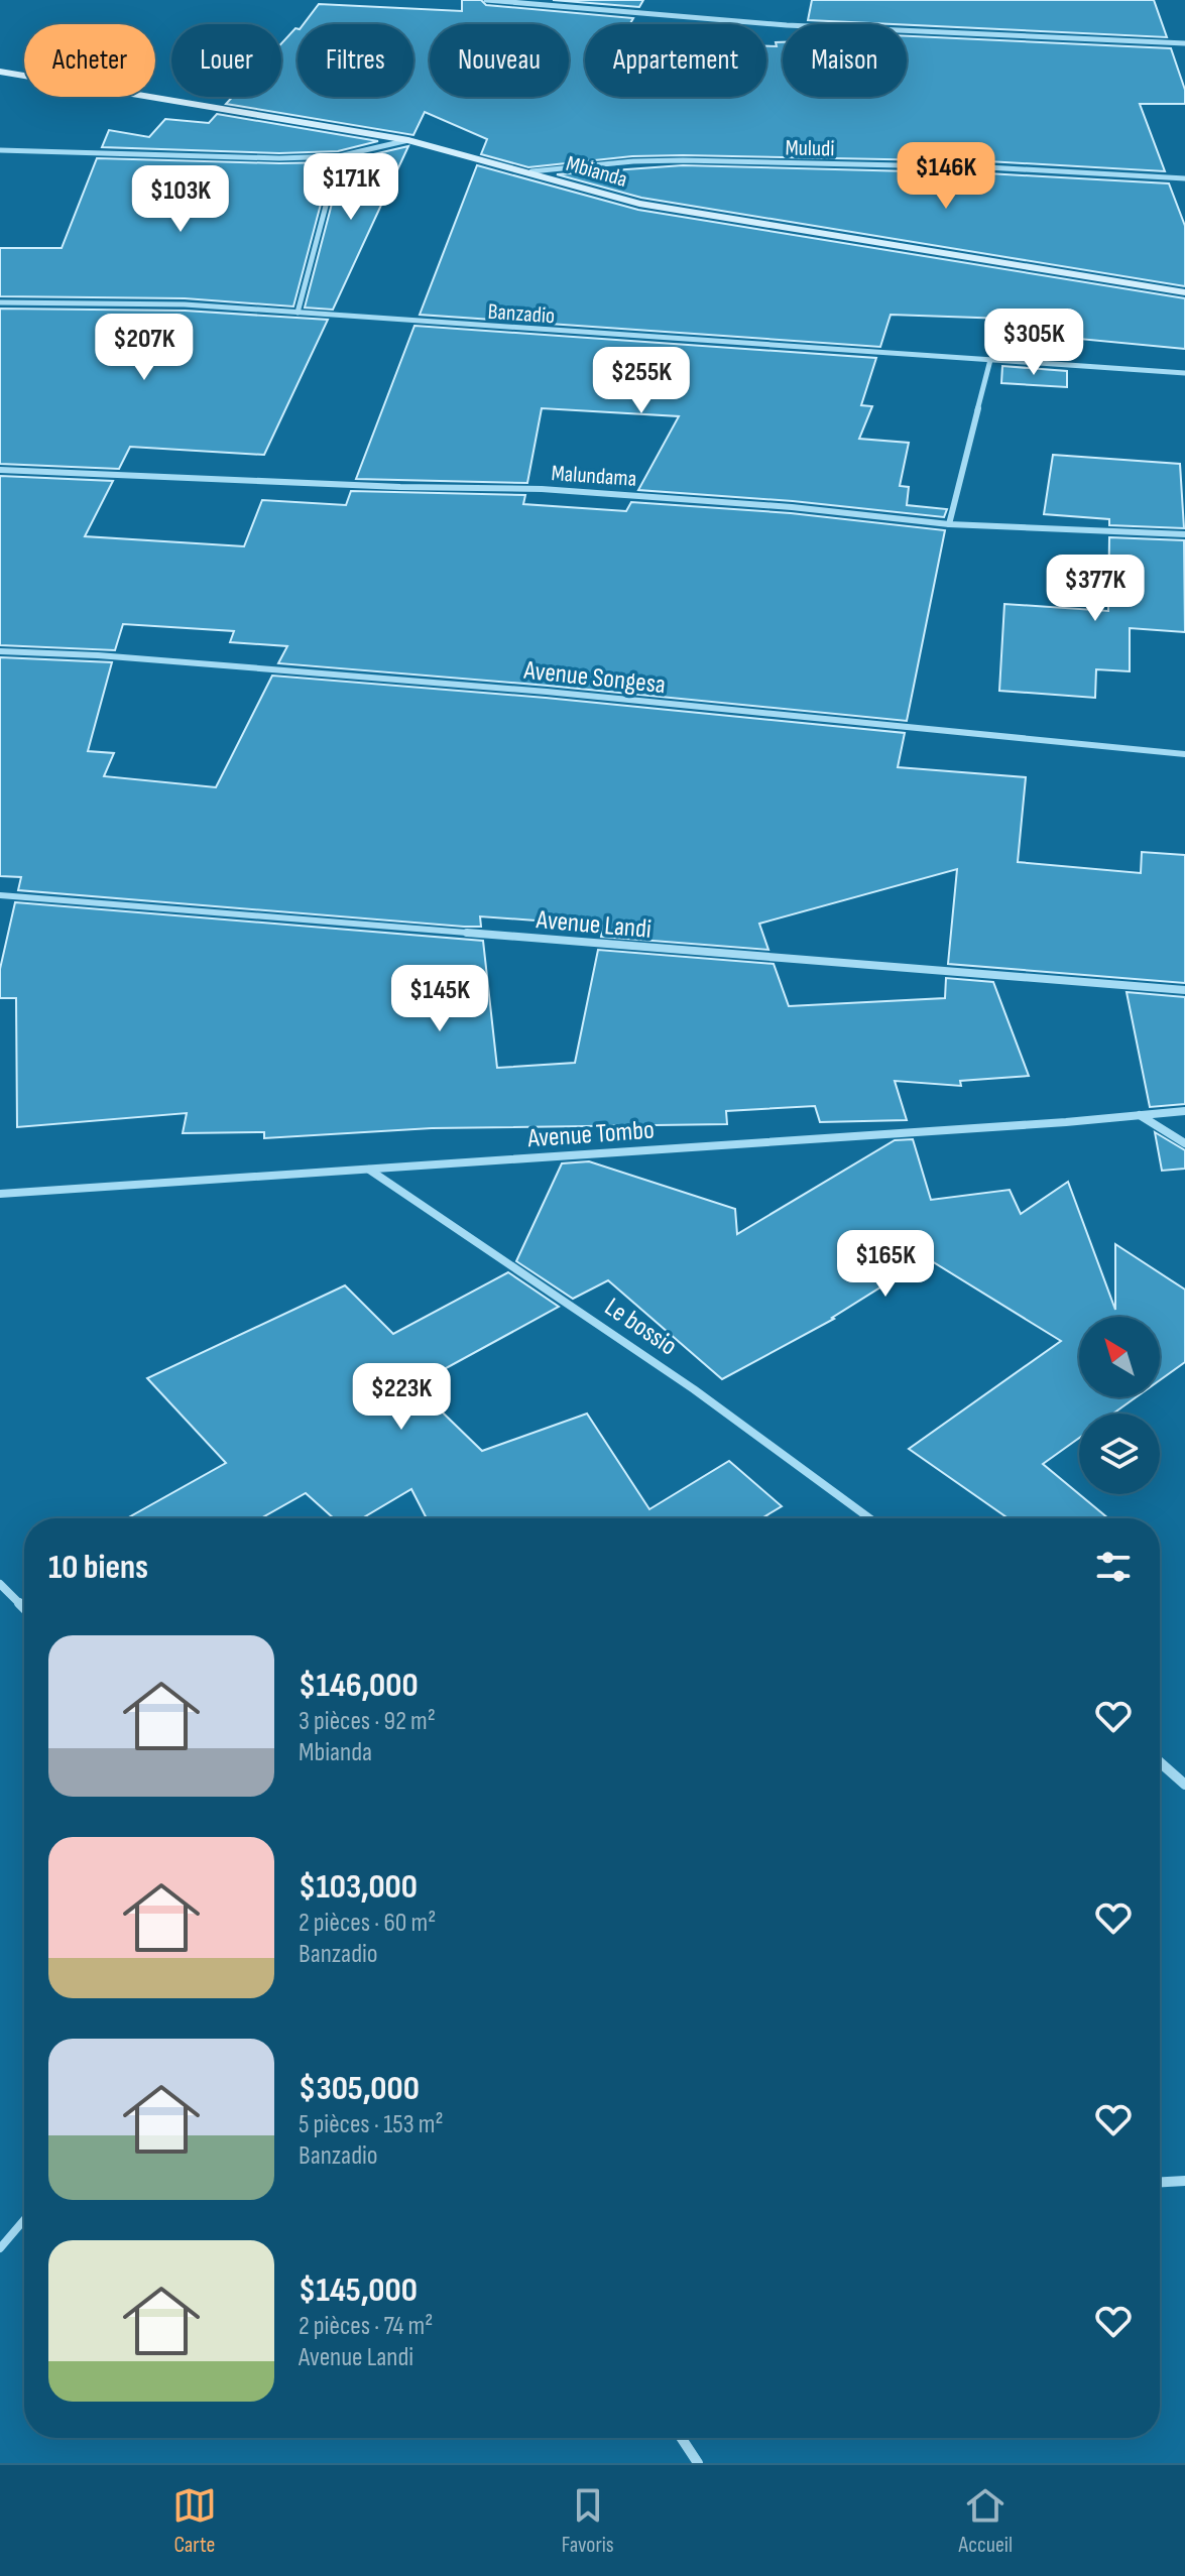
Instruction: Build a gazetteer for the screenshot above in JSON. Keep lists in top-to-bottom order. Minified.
{"streets":{"street":["Muludi","Mbianda","Banzadio","Malundama","Avenue Songesa","Avenue Landi","Avenue Tombo","Le bossio"]},"crossings":[["Muludi","Mbianda"],["Avenue Tombo","Le bossio"]],"north":"top left","page":{"chip":["Acheter","Louer","Filtres","Nouveau","Appartement","Maison"],"price":["$146K","$171K","$103K","$305K","$207K","$255K","$377K","$145K","$165K","$223K"],"heading":"10 biens","list":[{"name":"$146,000","note":"3 pièces · 92 m² · Mbianda"},{"name":"$103,000","note":"2 pièces · 60 m² · Banzadio"},{"name":"$305,000","note":"5 pièces · 153 m² · Banzadio"},{"name":"$145,000","note":"2 pièces · 74 m² · Avenue Landi"}],"tabs":["Carte","Favoris","Accueil"]}}
